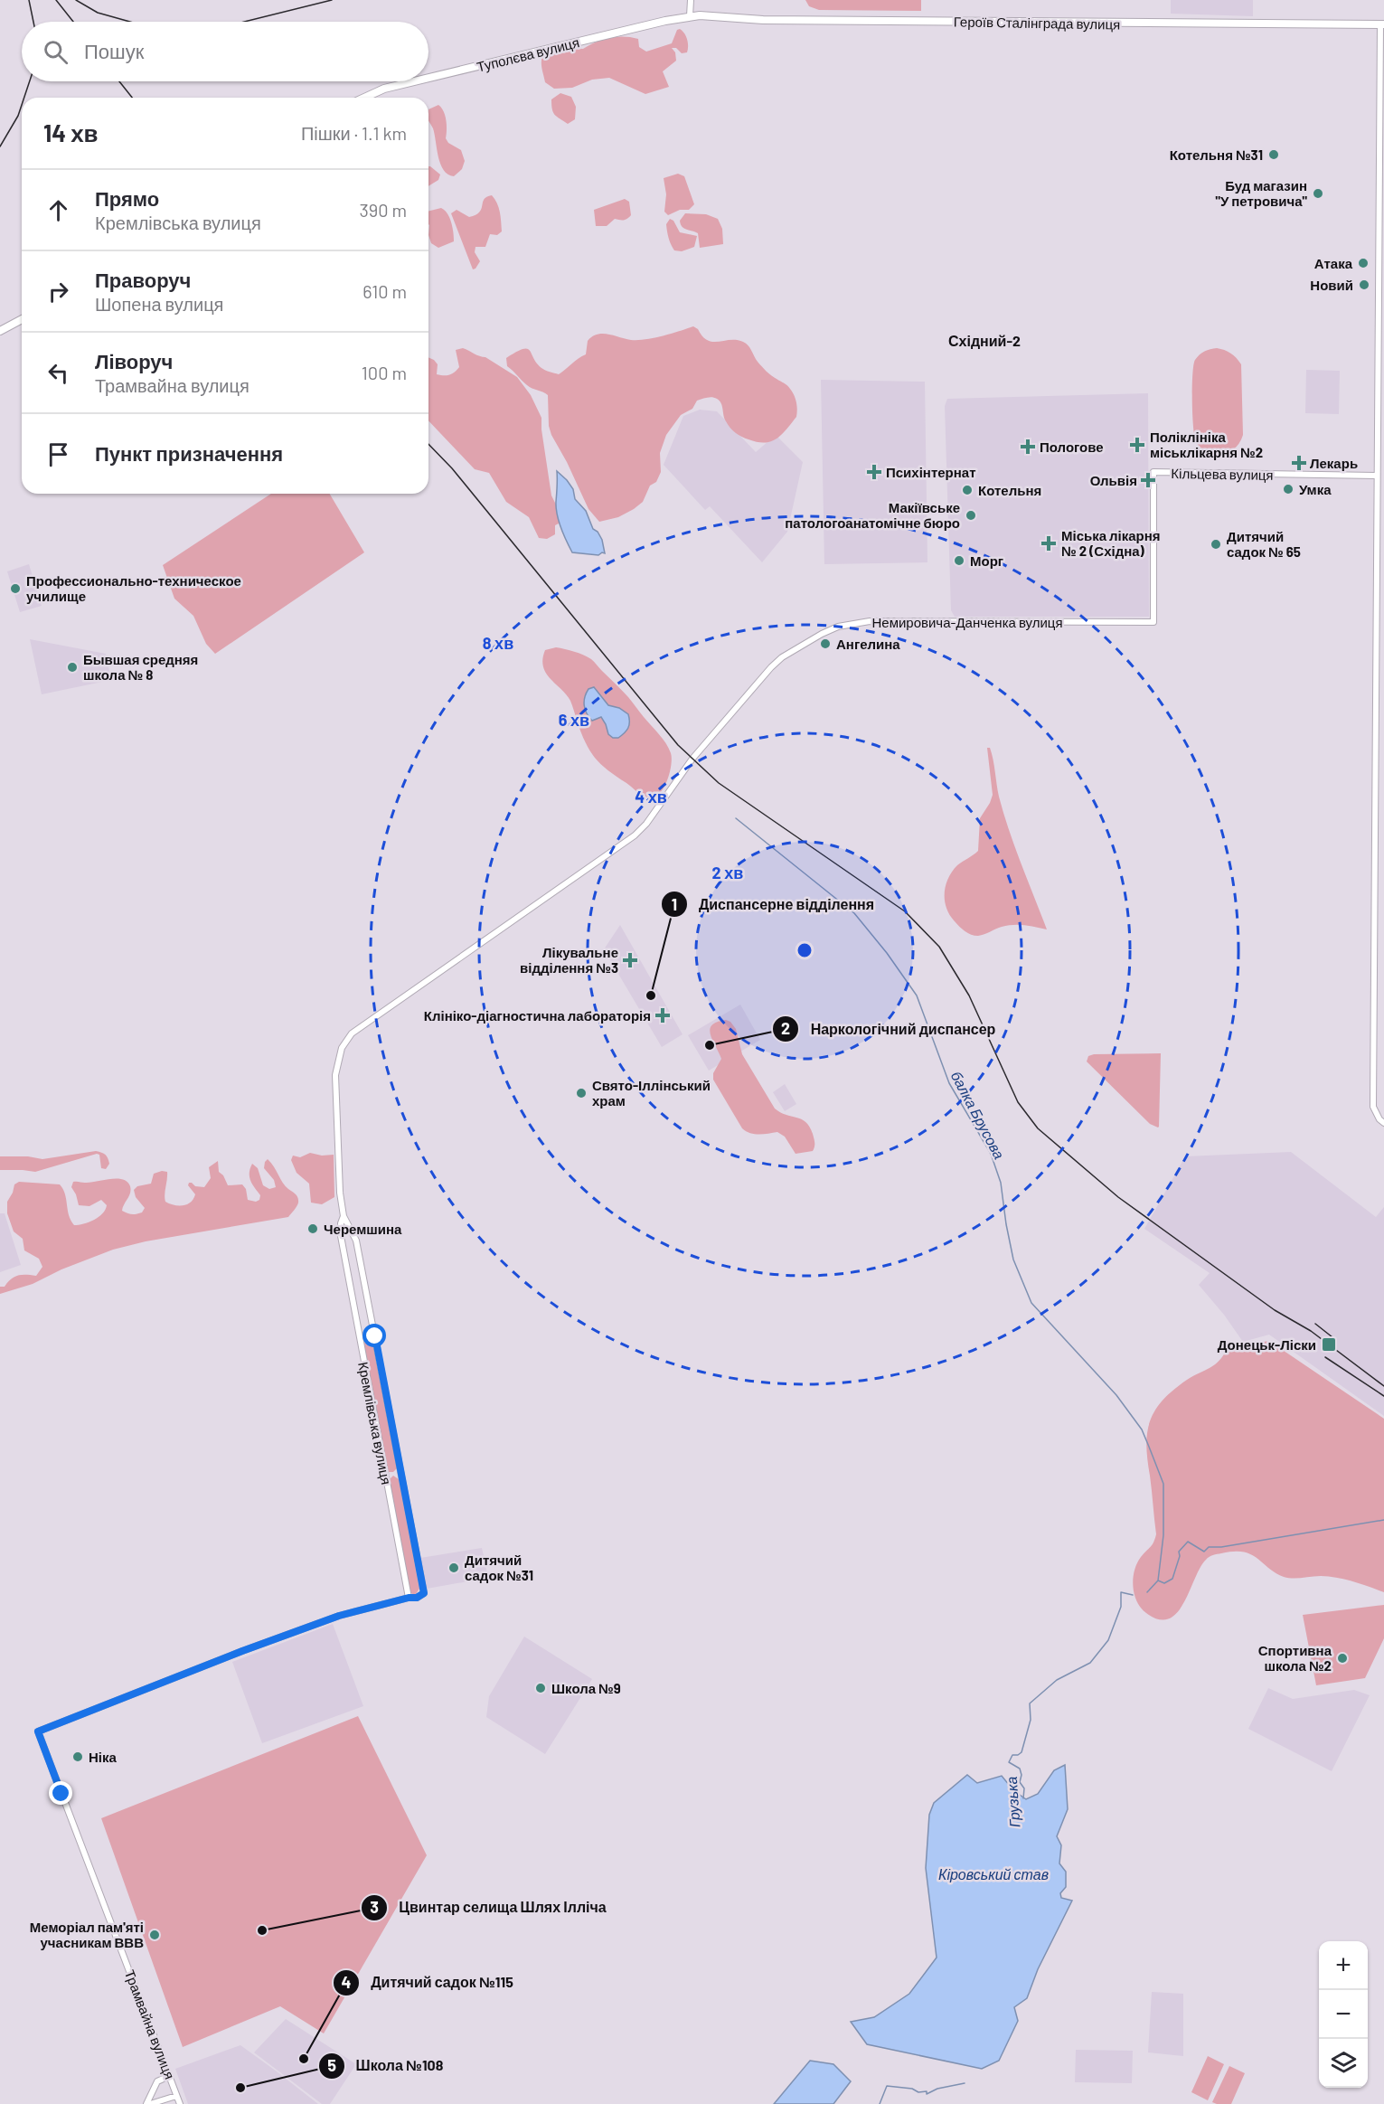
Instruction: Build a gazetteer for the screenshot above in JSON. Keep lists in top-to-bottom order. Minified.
{"streets":{"main road":["Героїв Сталінграда вулиця","Туполєва вулиця"],"street":["Кільцева вулиця","Немировича-Данченка вулиця","Кремлівська вулиця","Трамвайна вулиця"]},"crossings":[["Героїв Сталінграда вулиця","Туполєва вулиця"],["Кільцева вулиця","Немировича-Данченка вулиця"],["Немировича-Данченка вулиця","Кремлівська вулиця"],["Кремлівська вулиця","Трамвайна вулиця"]],"districts":["Східний-2"],"water":["балка Брусова","Грузька","Кіровський став"],"places":{"other":["Котельня №31","Буд магазин \"У петровича\"","Атака","Новий","Умка","Котельня","Макіївське патологоанатомічне бюро","Дитячий садок № 65","Морг","Профессионально-техническое училище","Ангелина","Бывшая средняя школа № 8","Диспансерне відділення","Наркологічний диспансер","Свято-Іллінський храм","Черемшина","Дитячий садок №31","Спортивна школа №2","Школа №9","Ніка","Цвинтар селища Шлях Ілліча","Меморіал пам'яті учасникам ВВВ","Дитячий садок №115","Школа №108"],"health":["Поліклініка міськлікарня №2","Пологове","Лекарь","Психінтернат","Ольвія","Міська лікарня № 2 (Східна)","Лікувальне відділення №3","Клініко-діагностична лабораторія"],"transit":["Донецьк-Ліски"]},"page":{"search":"Пошук","heading":["14 хв","Пішки · 1.1 km"],"list":[["Прямо","Кремлівська вулиця","390 m"],["Праворуч","Шопена вулиця","610 m"],["Ліворуч","Трамвайна вулиця","100 m"],"Пункт призначення"],"map_buttons":["+","−"]},"rings":["8 хв","6 хв","4 хв","2 хв"]}
